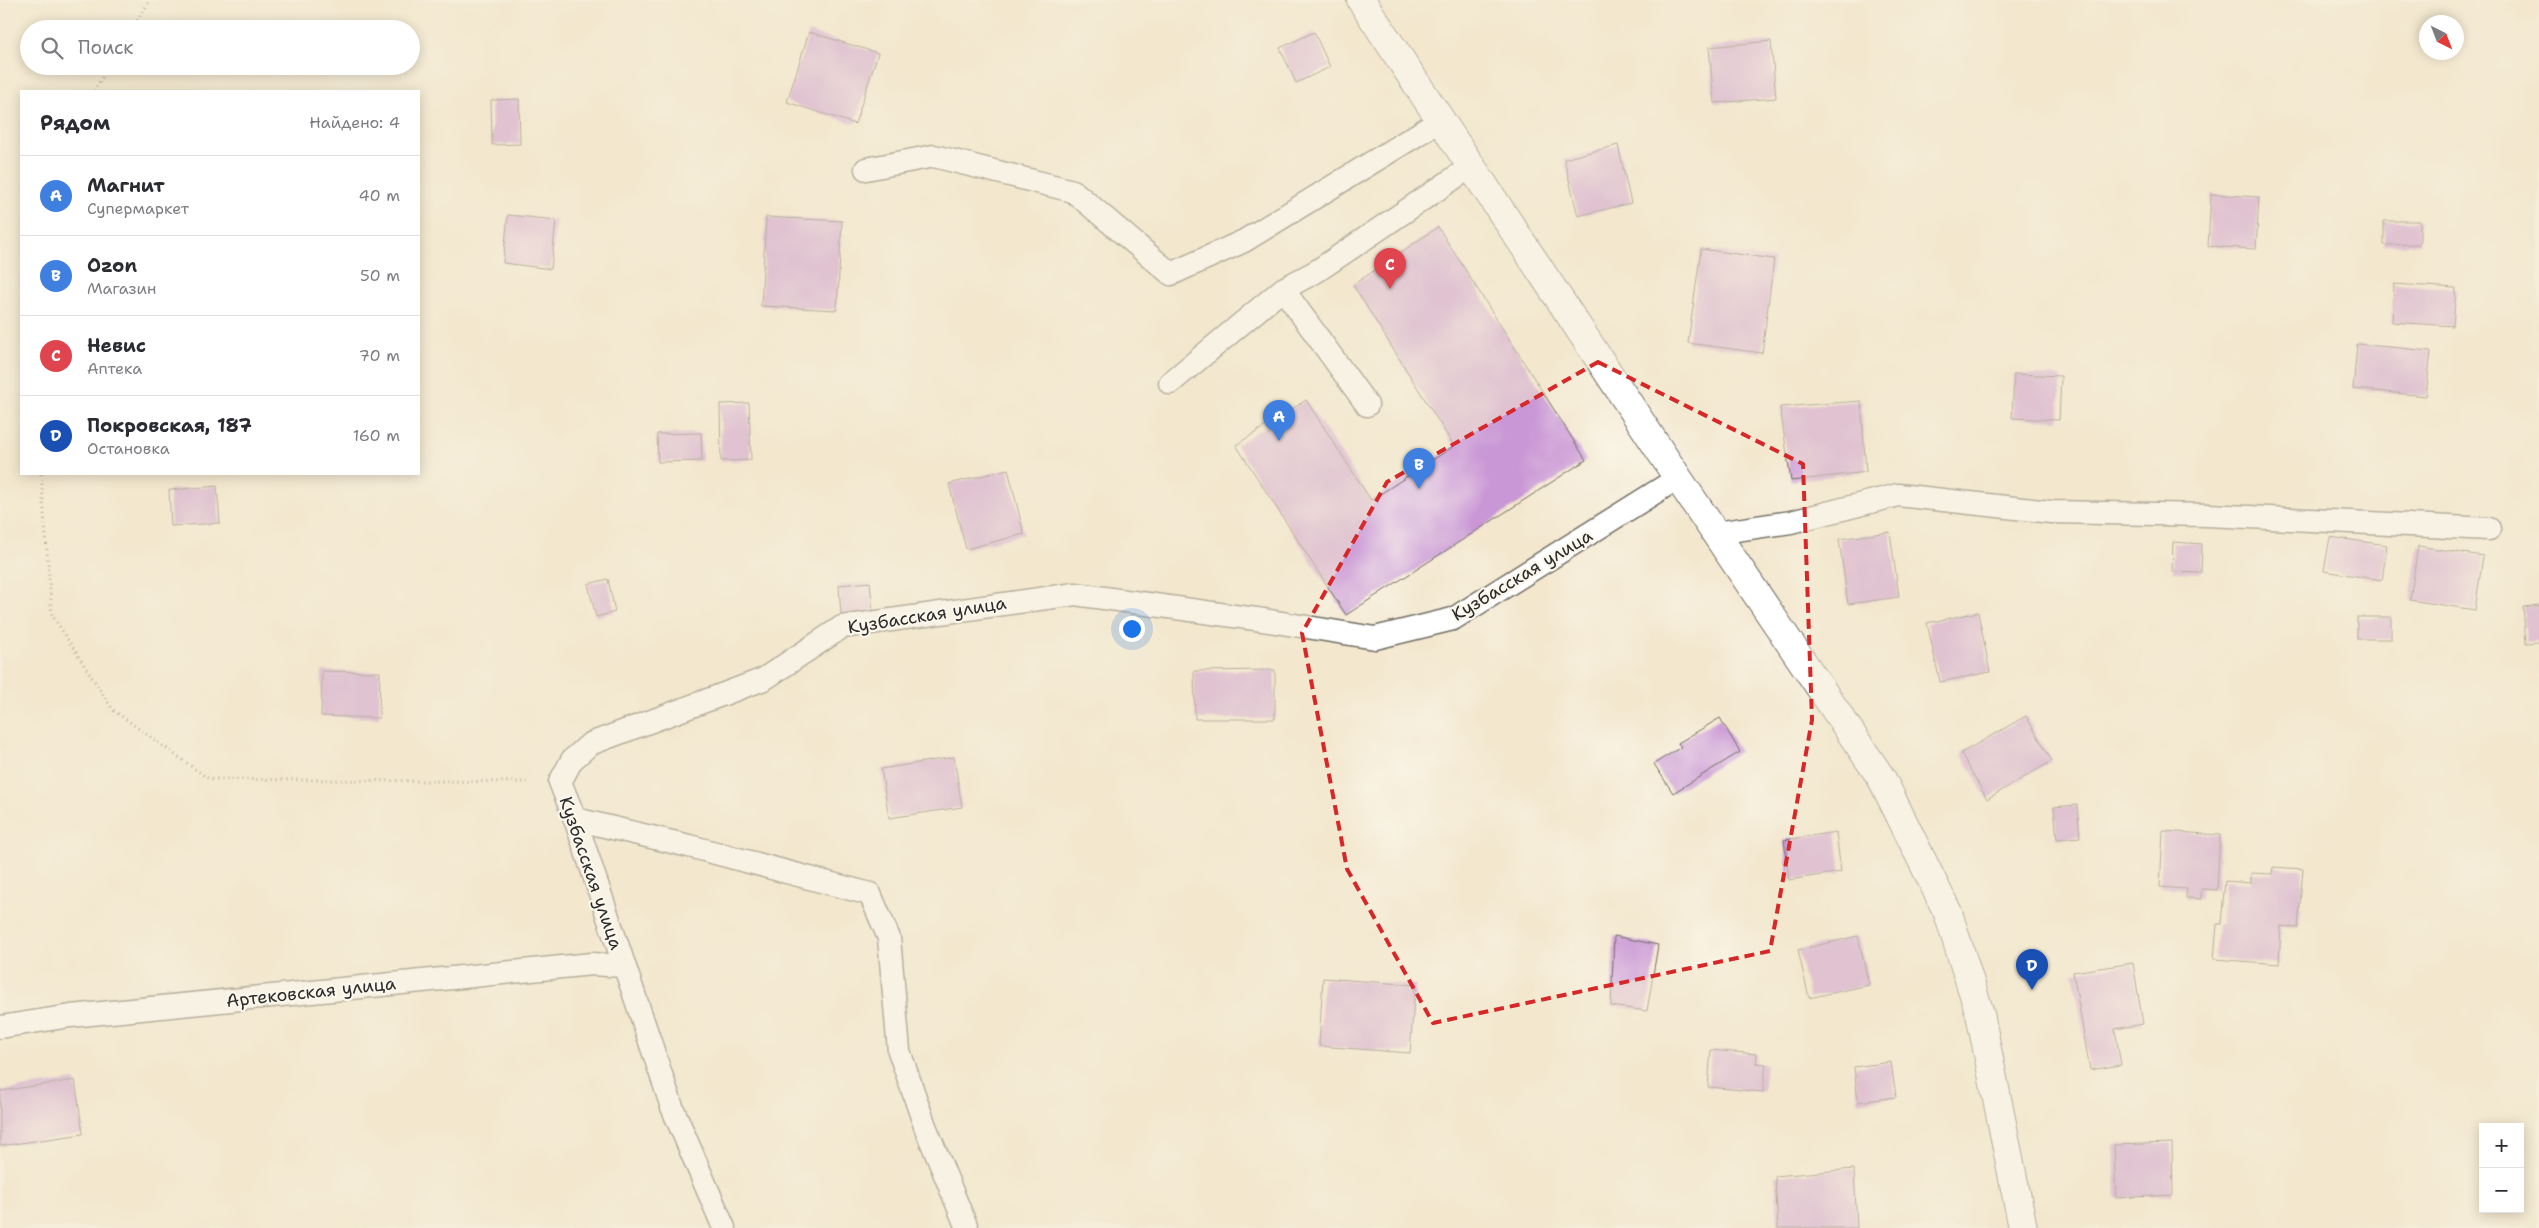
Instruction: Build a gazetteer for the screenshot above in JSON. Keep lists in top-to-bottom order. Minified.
{"streets":{"lane":["Кузбасская улица","Артековская улица"]},"crossings":[["Кузбасская улица","Артековская улица"]],"north":"bottom right","page":{"search":"Поиск","heading":["Рядом","Найдено: 4"],"list":[{"mark":"A","name":"Магнит","note":"Супермаркет","value":"40 m"},{"mark":"B","name":"Ozon","note":"Магазин","value":"50 m"},{"mark":"C","name":"Невис","note":"Аптека","value":"70 m"},{"mark":"D","name":"Покровская, 187","note":"Остановка","value":"160 m"}],"pins":["C","A","B","D"],"map_buttons":["+","−"]}}
